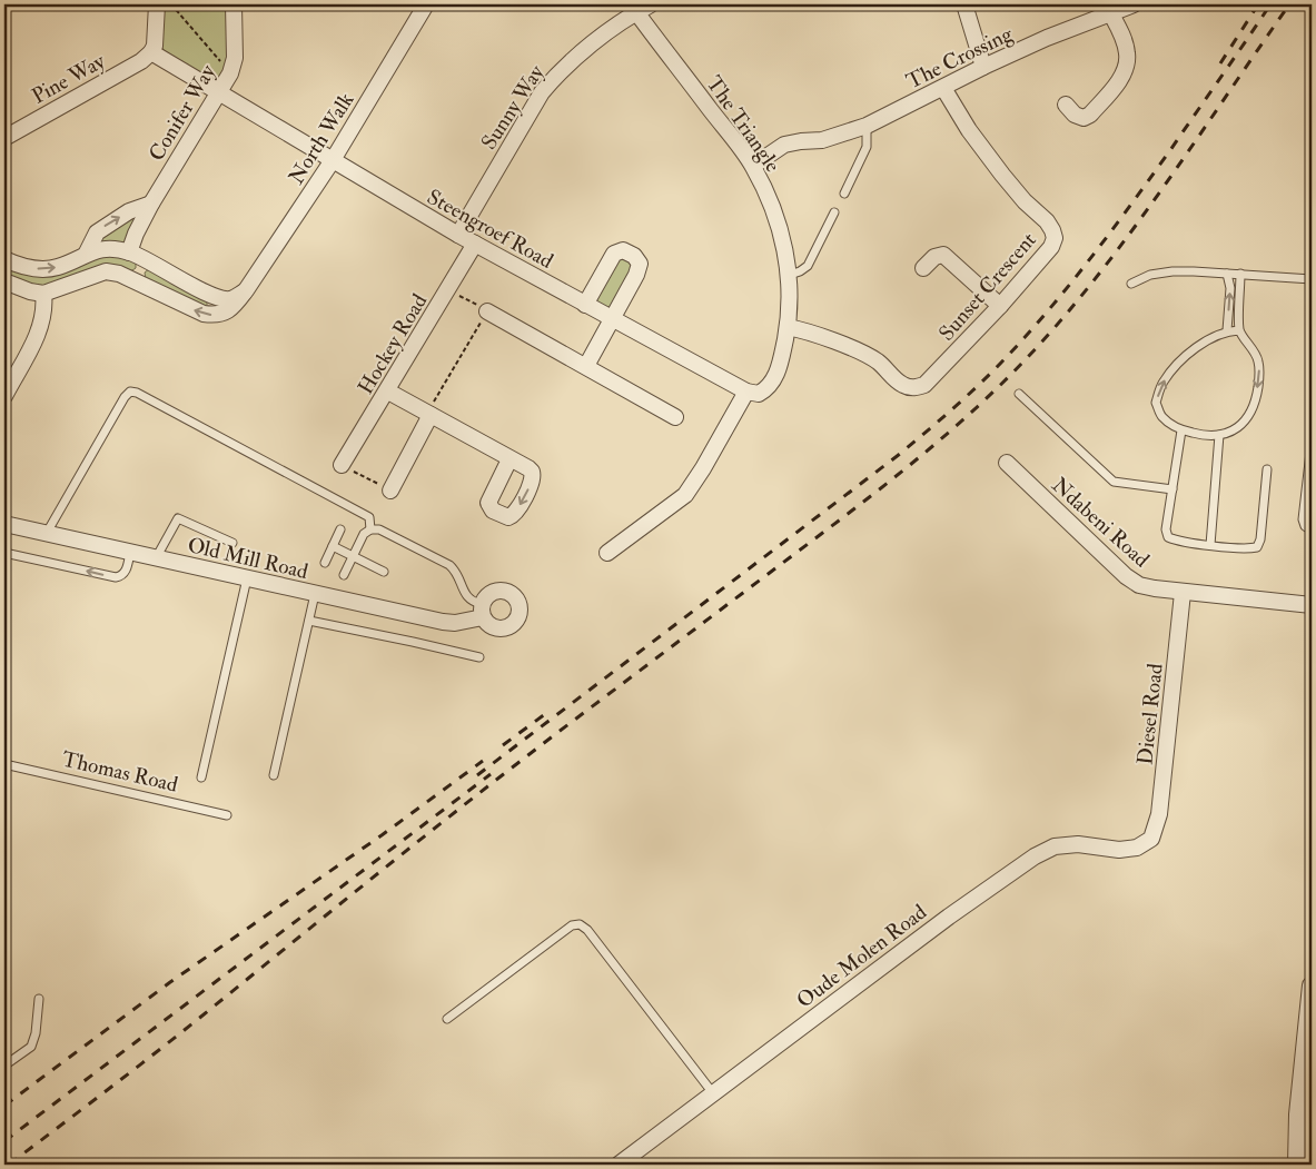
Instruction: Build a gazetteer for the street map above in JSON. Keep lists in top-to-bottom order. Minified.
{"streets":{"street":["The Crossing","Pine Way","Sunny Way","Conifer Way","The Triangle","North Walk","Steengroef Road","Sunset Crescent","Hockey Road","Ndabeni Road","Old Mill Road","Diesel Road","Oude Molen Road"],"lane":["Thomas Road"]},"crossings":[["The Crossing","The Triangle"],["The Crossing","Sunset Crescent"],["Sunny Way","The Triangle"],["Sunny Way","Steengroef Road"],["Conifer Way","Steengroef Road"],["The Triangle","Steengroef Road"],["The Triangle","Sunset Crescent"],["North Walk","Steengroef Road"],["Steengroef Road","Hockey Road"],["Ndabeni Road","Diesel Road"],["Diesel Road","Oude Molen Road"]]}
